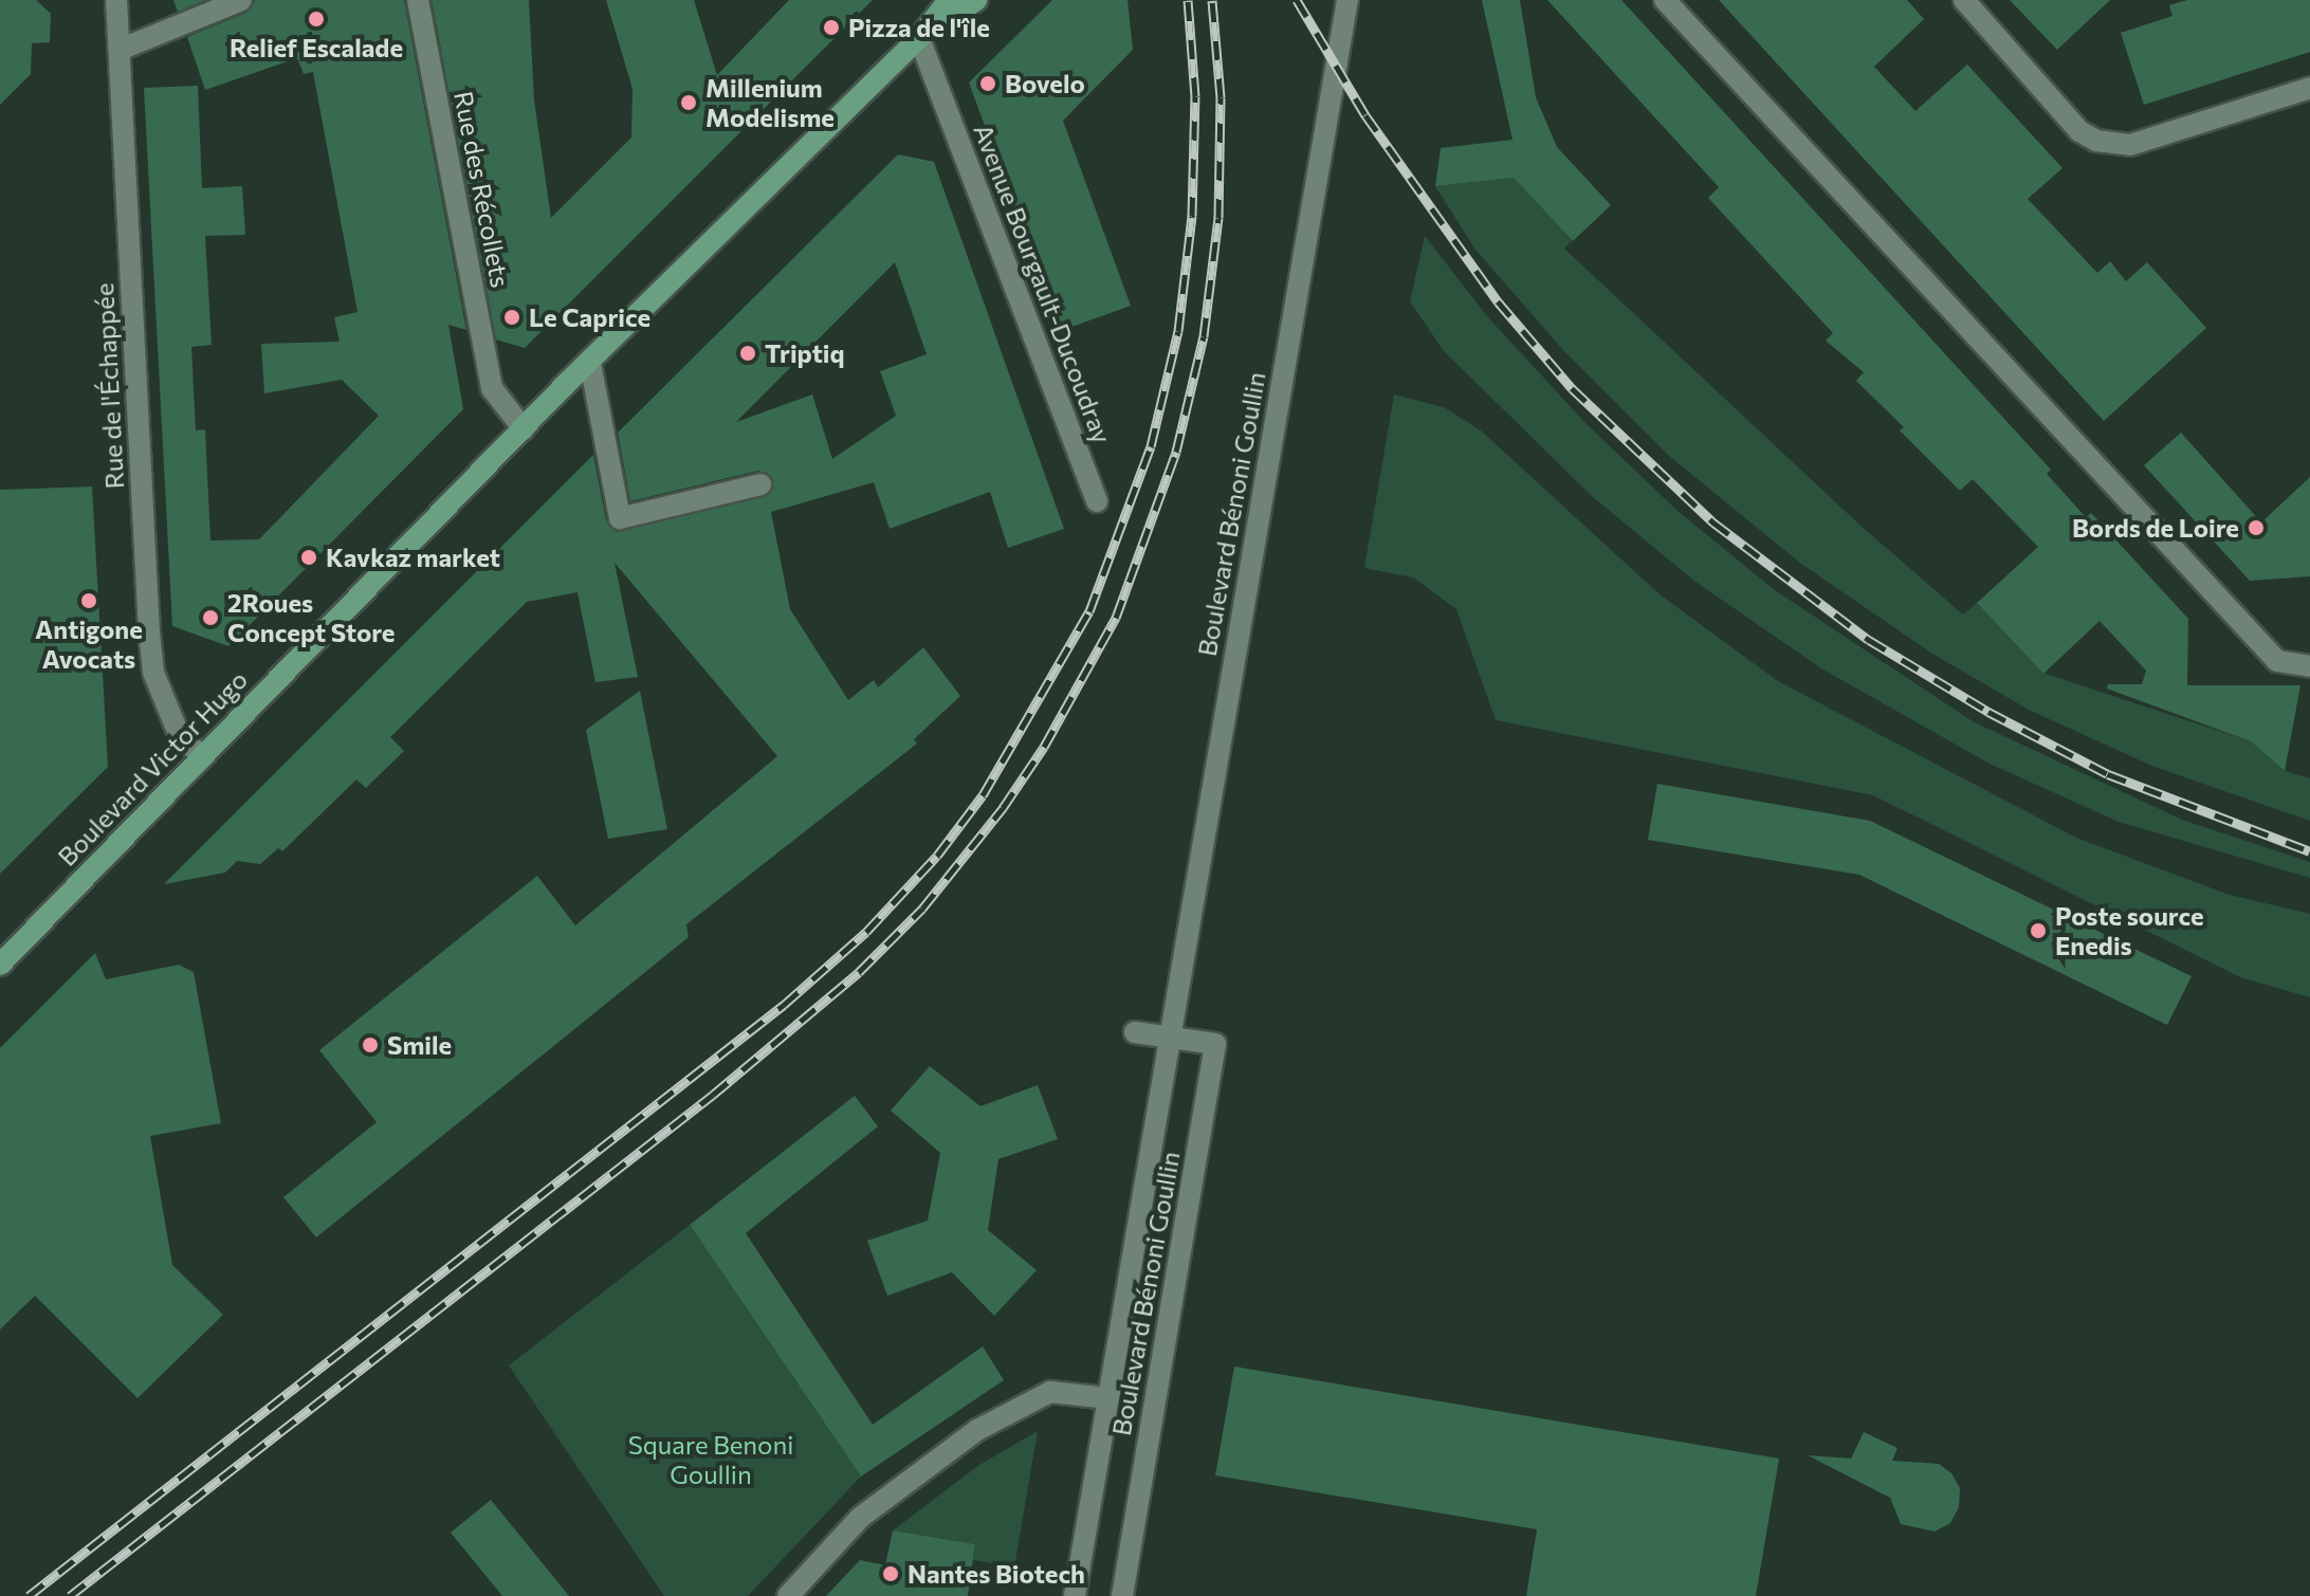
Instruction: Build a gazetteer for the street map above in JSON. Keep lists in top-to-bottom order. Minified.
{"streets":{"main road":["Boulevard Victor Hugo"],"street":["Rue des Récollets","Avenue Bourgault-Ducoudray","Rue de l'Échappée","Boulevard Bénoni Goullin"]},"crossings":[["Rue des Récollets","Boulevard Victor Hugo"],["Avenue Bourgault-Ducoudray","Boulevard Victor Hugo"],["Rue de l'Échappée","Boulevard Victor Hugo"]],"parks":["Square Benoni Goullin"],"places":["Relief Escalade","Pizza de l'île","Bovelo","Millenium Modelisme","Le Caprice","Triptiq","Bords de Loire","Kavkaz market","Antigone Avocats","2Roues Concept Store","Poste source Enedis","Smile","Nantes Biotech"]}
